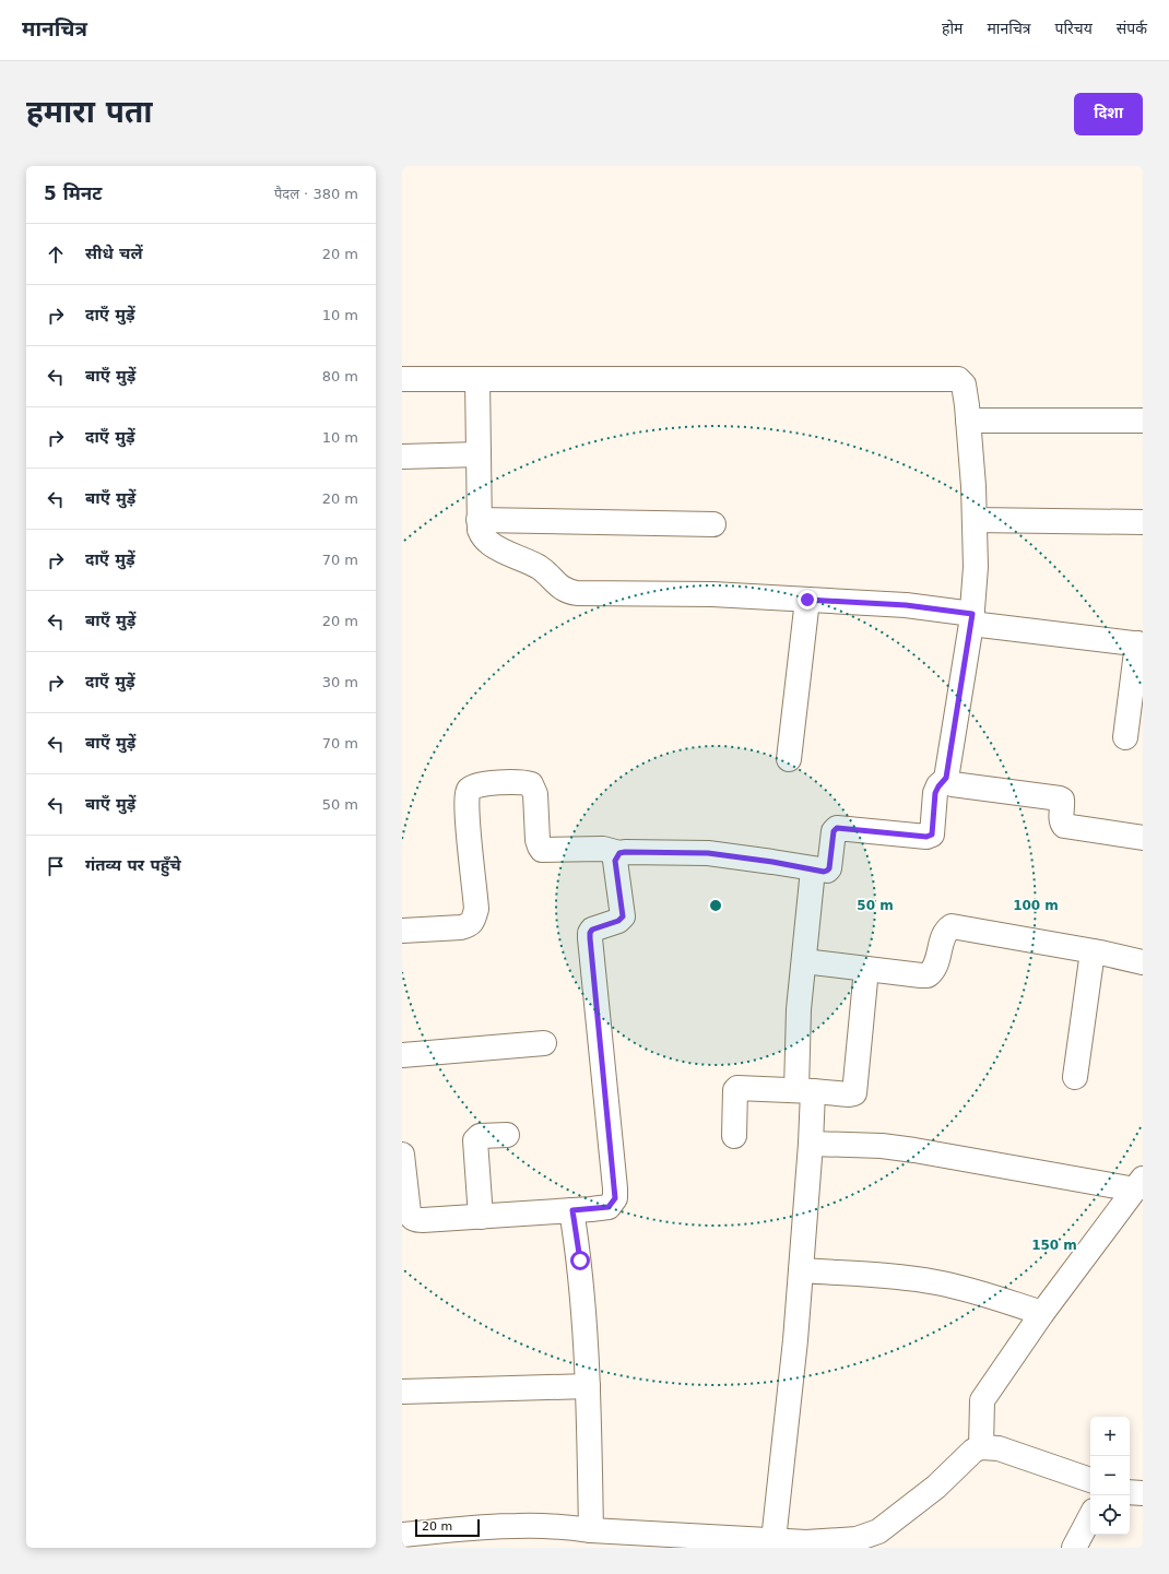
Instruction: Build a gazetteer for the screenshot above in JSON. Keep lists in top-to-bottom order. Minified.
{"scale_bar":"20 m","page":{"header":"मानचित्र","nav":["होम","मानचित्र","परिचय","संपर्क"],"buttons":"दिशा","title":"हमारा पता","heading":["5 मिनट","पैदल · 380 m"],"list":[["सीधे चलें","20 m"],["दाएँ मुड़ें","10 m"],["बाएँ मुड़ें","80 m"],["दाएँ मुड़ें","10 m"],["बाएँ मुड़ें","20 m"],["दाएँ मुड़ें","70 m"],["बाएँ मुड़ें","20 m"],["दाएँ मुड़ें","30 m"],["बाएँ मुड़ें","70 m"],["बाएँ मुड़ें","50 m"],"गंतव्य पर पहुँचे"],"map_buttons":["+","−"],"scale":"20 m"},"rings":["50 m","100 m","150 m"]}
